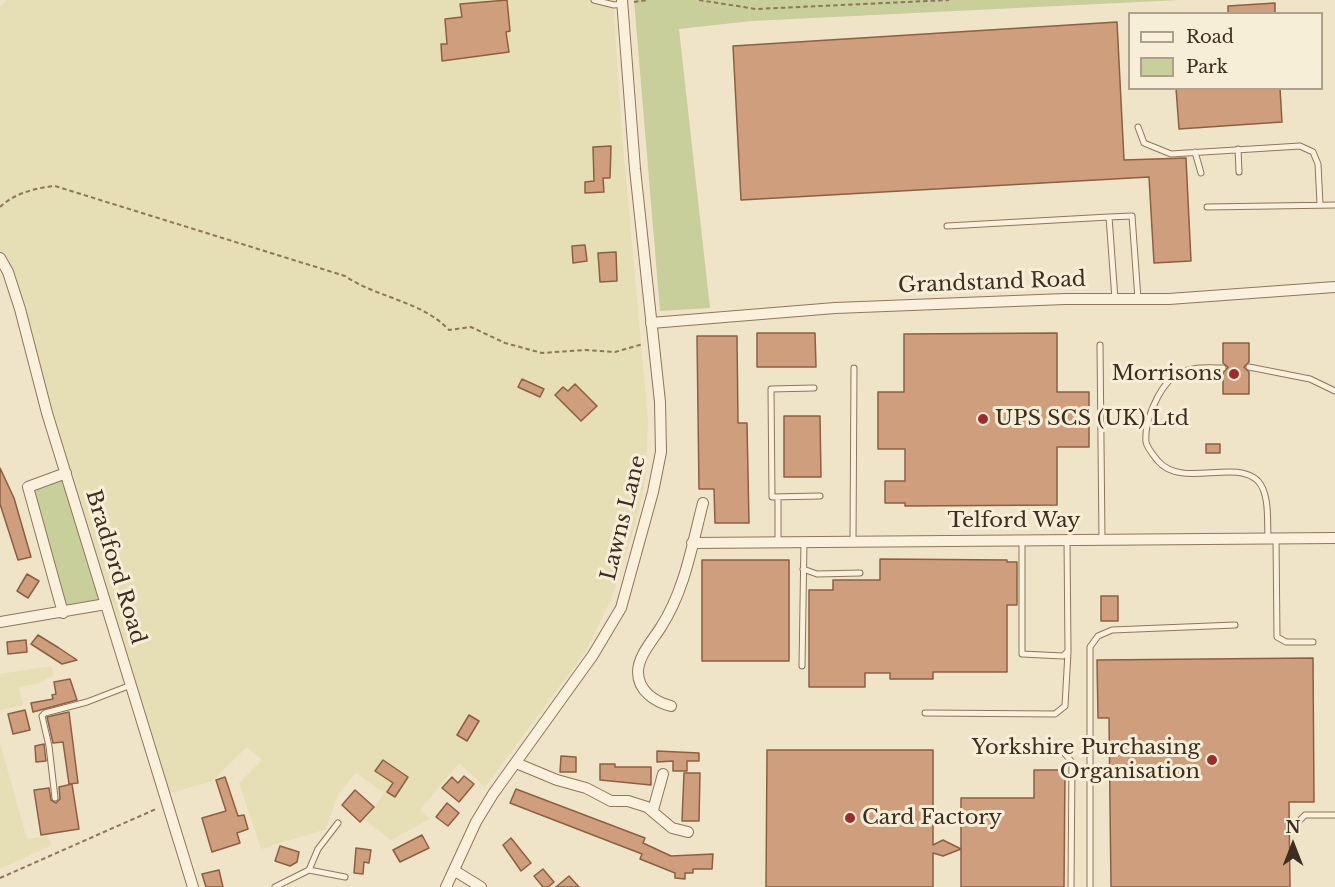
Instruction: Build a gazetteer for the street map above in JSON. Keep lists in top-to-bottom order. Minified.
{"streets":{"street":["Grandstand Road","Lawns Lane","Telford Way","Bradford Road"]},"crossings":[["Grandstand Road","Lawns Lane"]],"places":["Morrisons","UPS SCS (UK) Ltd","Yorkshire Purchasing Organisation","Card Factory"],"legend":["Road","Park"],"north":"top"}
